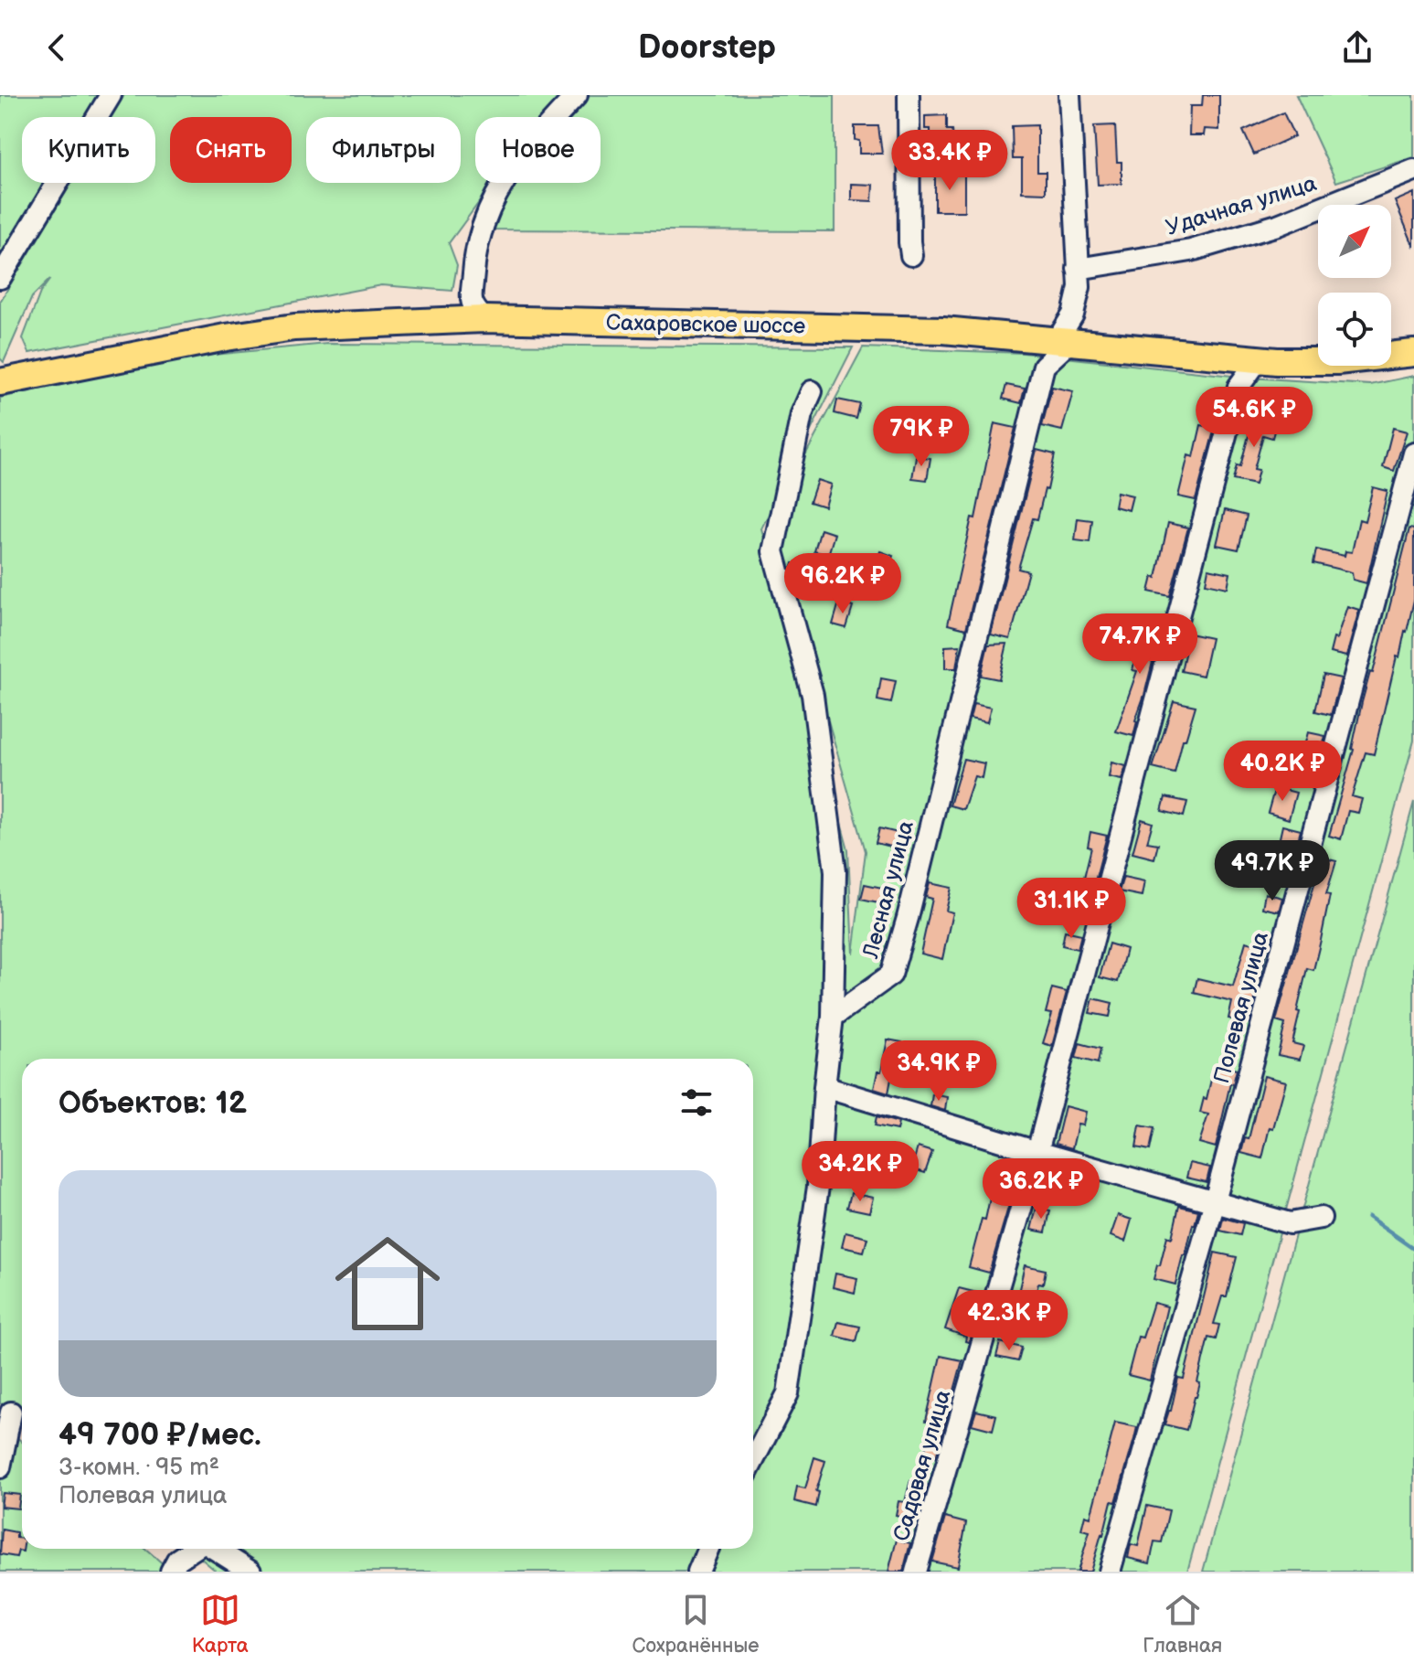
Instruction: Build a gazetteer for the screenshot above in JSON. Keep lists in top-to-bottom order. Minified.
{"streets":{"main road":["Сахаровское шоссе"],"street":["Удачная улица","Лесная улица","Полевая улица","Садовая улица"]},"crossings":[["Сахаровское шоссе","Лесная улица"],["Сахаровское шоссе","Садовая улица"]],"north":"top right","page":{"header":"Doorstep","chip":["Купить","Снять","Фильтры","Новое"],"price":["33.4K ₽","54.6K ₽","79K ₽","96.2K ₽","74.7K ₽","40.2K ₽","49.7K ₽","31.1K ₽","34.9K ₽","34.2K ₽","36.2K ₽","42.3K ₽"],"heading":"Объектов: 12","list":[{"name":"49 700 ₽/мес.","note":"3-комн. · 95 m² · Полевая улица"}],"tabs":["Карта","Сохранённые","Главная"]}}
